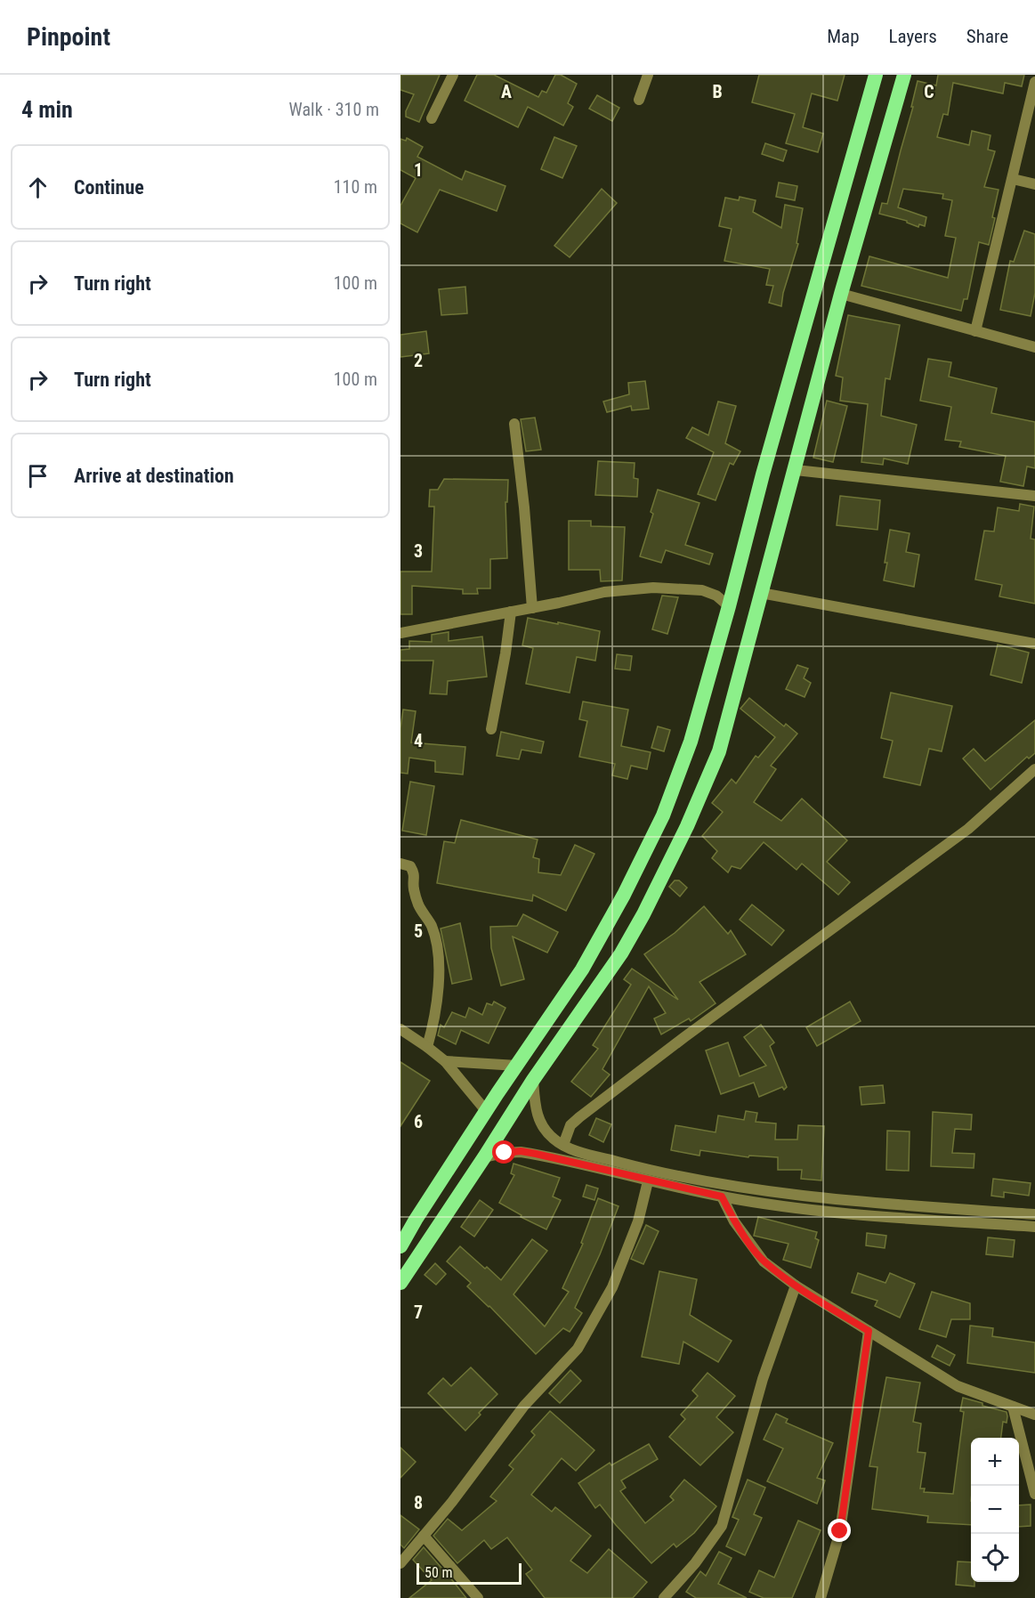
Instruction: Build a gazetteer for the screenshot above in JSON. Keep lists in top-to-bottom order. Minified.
{"scale_bar":"50 m","page":{"header":"Pinpoint","nav":["Map","Layers","Share"],"heading":["4 min","Walk · 310 m"],"list":[["Continue","110 m"],["Turn right","100 m"],["Turn right","100 m"],"Arrive at destination"],"map_buttons":["+","−"],"scale":"50 m"},"grid":{"columns":["A","B","C"],"rows":["1","2","3","4","5","6","7","8"]}}
